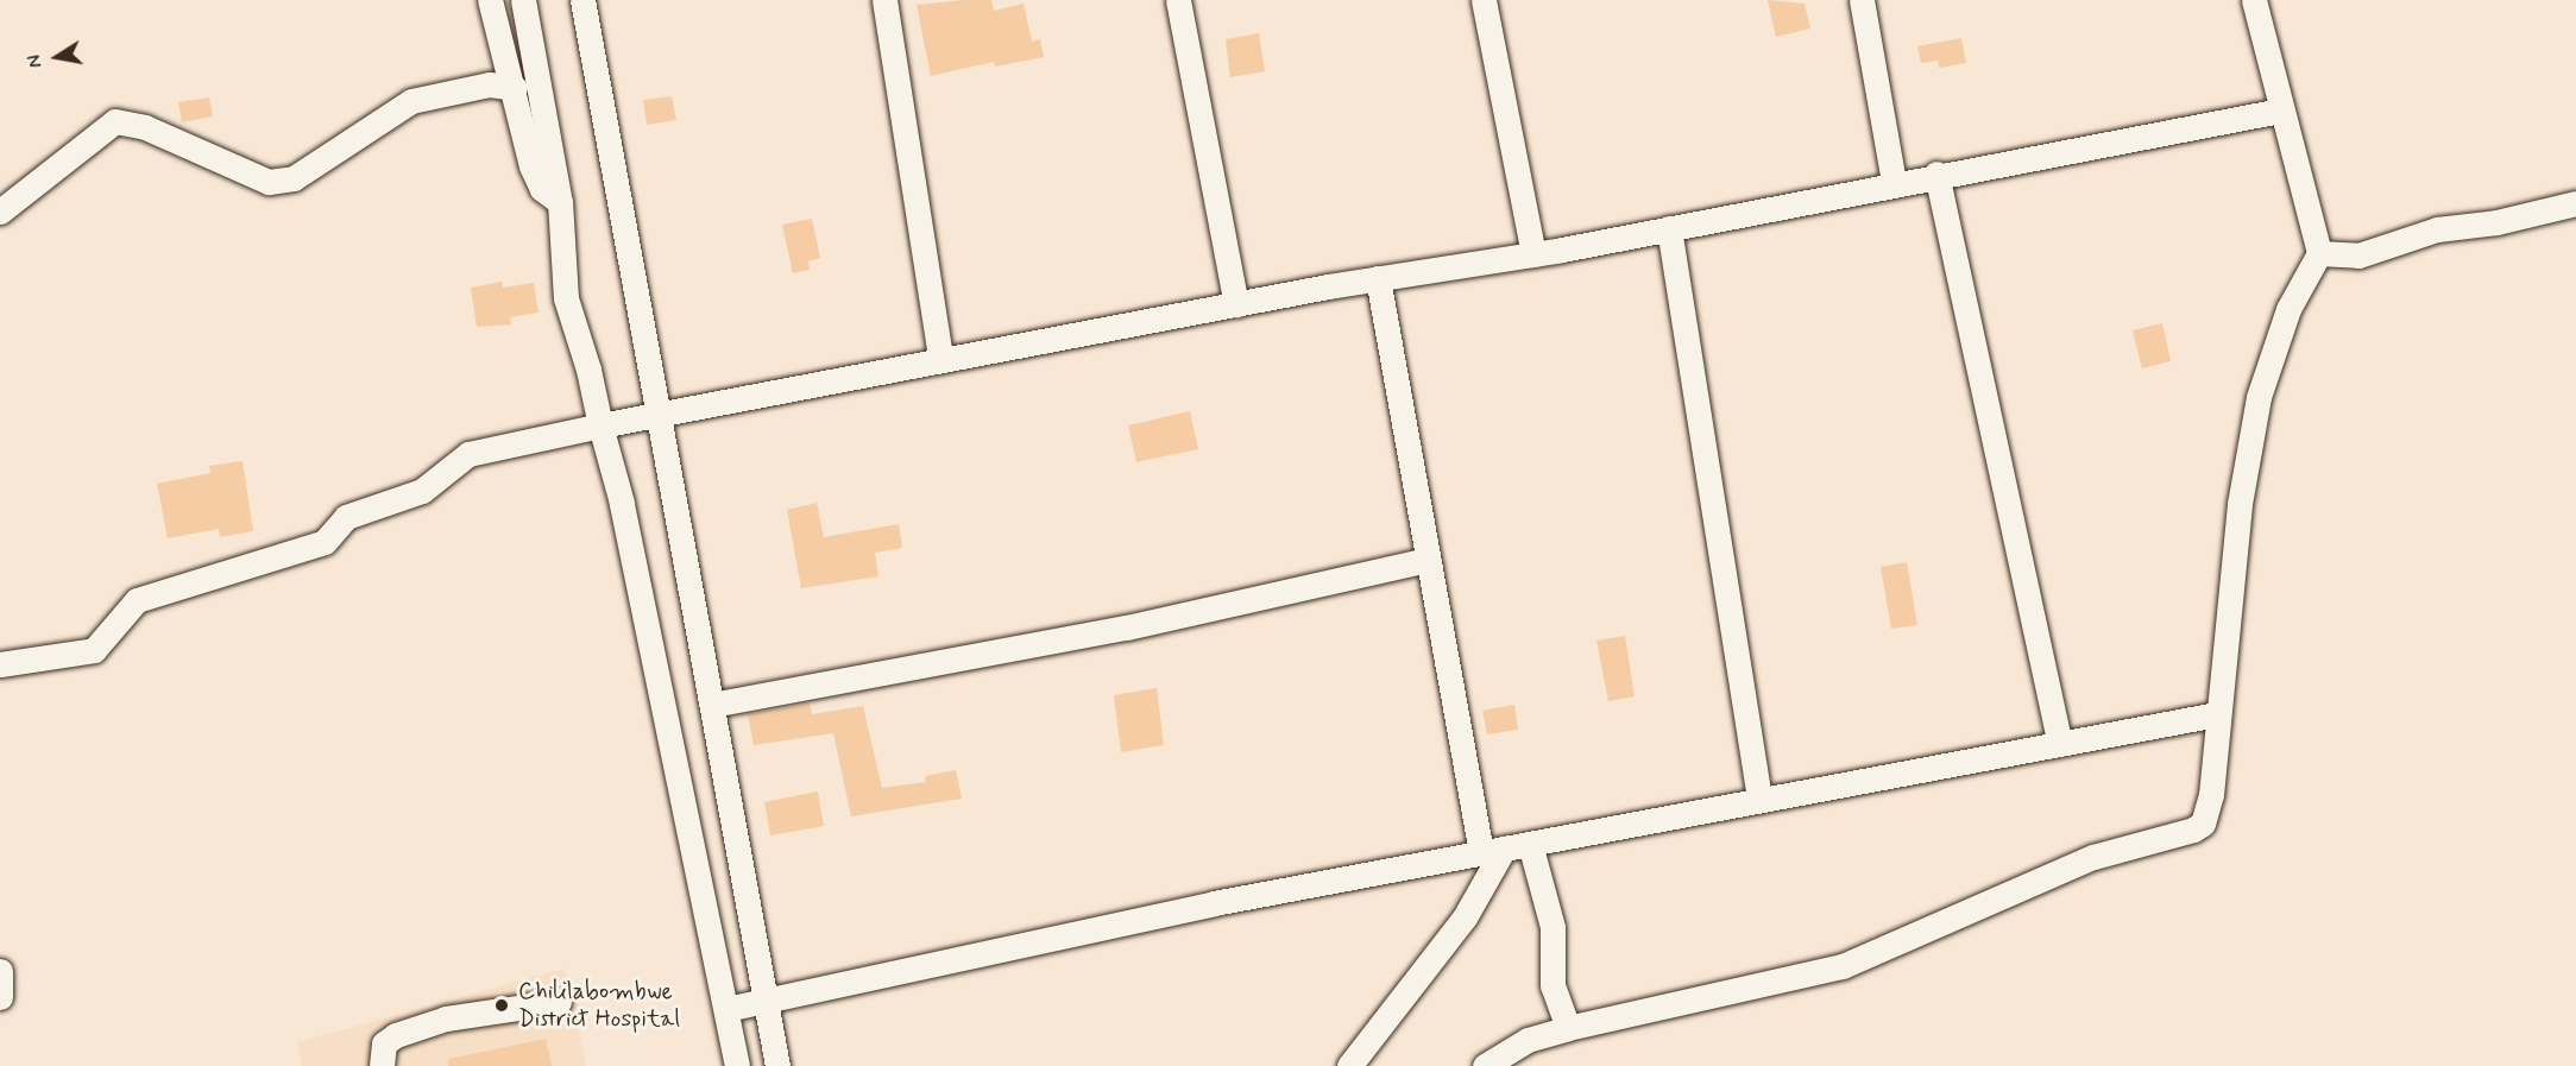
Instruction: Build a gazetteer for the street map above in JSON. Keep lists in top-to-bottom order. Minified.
{"places":["Chililabombwe District Hospital"],"north":"left"}
